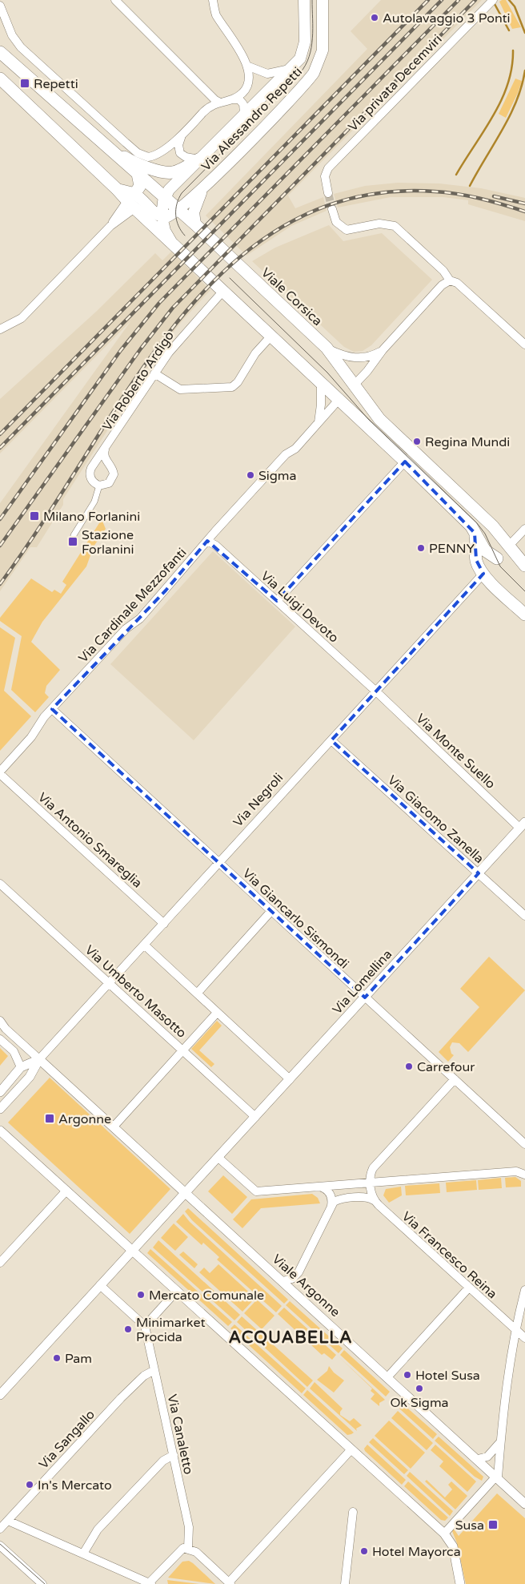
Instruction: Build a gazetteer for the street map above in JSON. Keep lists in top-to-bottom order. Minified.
{"streets":{"main road":["Via Alessandro Repetti","Viale Corsica","Via Negroli"],"street":["Via privata Decemviri","Via Roberto Ardigò","Via Cardinale Mezzofanti","Via Luigi Devoto","Via Monte Suello","Via Giacomo Zanella","Via Antonio Smareglia","Via Giancarlo Sismondi","Via Lomellina","Via Umberto Masotto","Via Francesco Reina","Viale Argonne","Via Canaletto","Via Sangallo"]},"crossings":[["Via Alessandro Repetti","Viale Corsica"],["Via Cardinale Mezzofanti","Via Luigi Devoto"],["Via Cardinale Mezzofanti","Via Antonio Smareglia"],["Via Cardinale Mezzofanti","Via Giancarlo Sismondi"],["Via Luigi Devoto","Via Monte Suello"],["Via Luigi Devoto","Via Negroli"],["Via Monte Suello","Via Negroli"],["Via Monte Suello","Via Lomellina"],["Via Negroli","Via Giacomo Zanella"],["Via Negroli","Via Antonio Smareglia"],["Via Negroli","Via Giancarlo Sismondi"],["Via Negroli","Via Umberto Masotto"],["Via Negroli","Viale Argonne"],["Via Giacomo Zanella","Via Lomellina"],["Via Giancarlo Sismondi","Via Lomellina"],["Via Lomellina","Via Umberto Masotto"],["Via Lomellina","Viale Argonne"],["Via Canaletto","Via Sangallo"]],"districts":["ACQUABELLA"],"places":{"other":["Autolavaggio 3 Ponti","Regina Mundi","Sigma","PENNY","Carrefour","Mercato Comunale","Minimarket Procida","Pam","Hotel Susa","Ok Sigma","In's Mercato","Hotel Mayorca"],"transit":["Repetti","Milano Forlanini","Stazione Forlanini","Argonne","Susa"]}}
